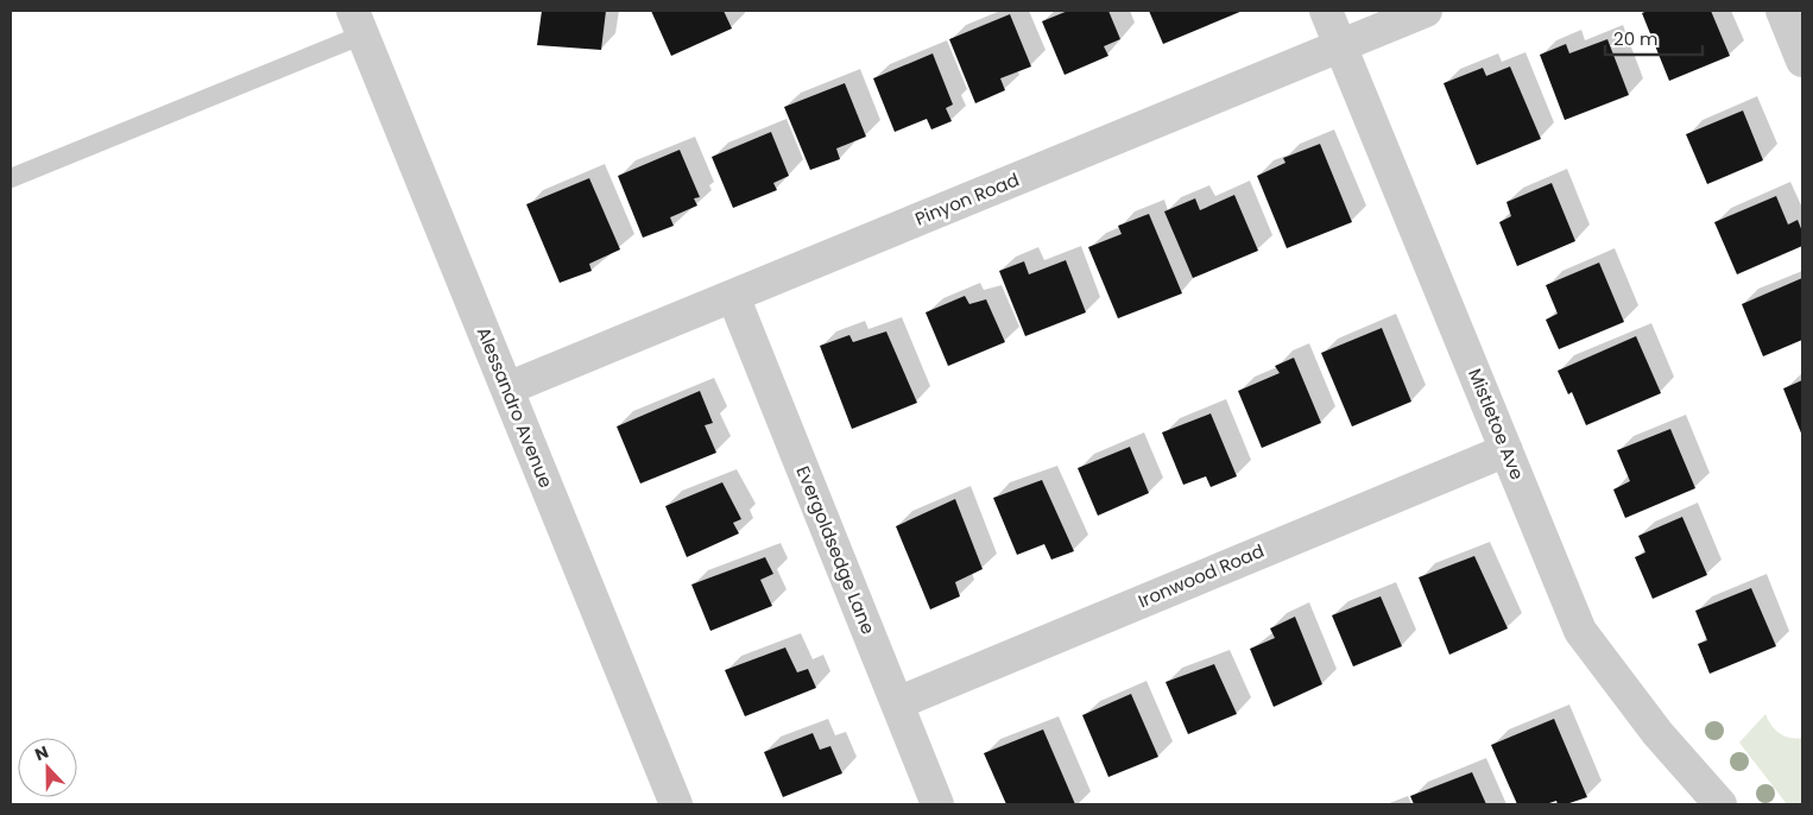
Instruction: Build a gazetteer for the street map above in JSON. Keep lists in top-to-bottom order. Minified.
{"streets":{"street":["Pinyon Road","Alessandro Avenue","Mistletoe Ave","Evergoldsedge Lane","Ironwood Road"]},"crossings":[["Pinyon Road","Alessandro Avenue"],["Pinyon Road","Mistletoe Ave"],["Pinyon Road","Evergoldsedge Lane"],["Mistletoe Ave","Ironwood Road"],["Evergoldsedge Lane","Ironwood Road"]],"scale_bar":"20 m","north":"top"}
